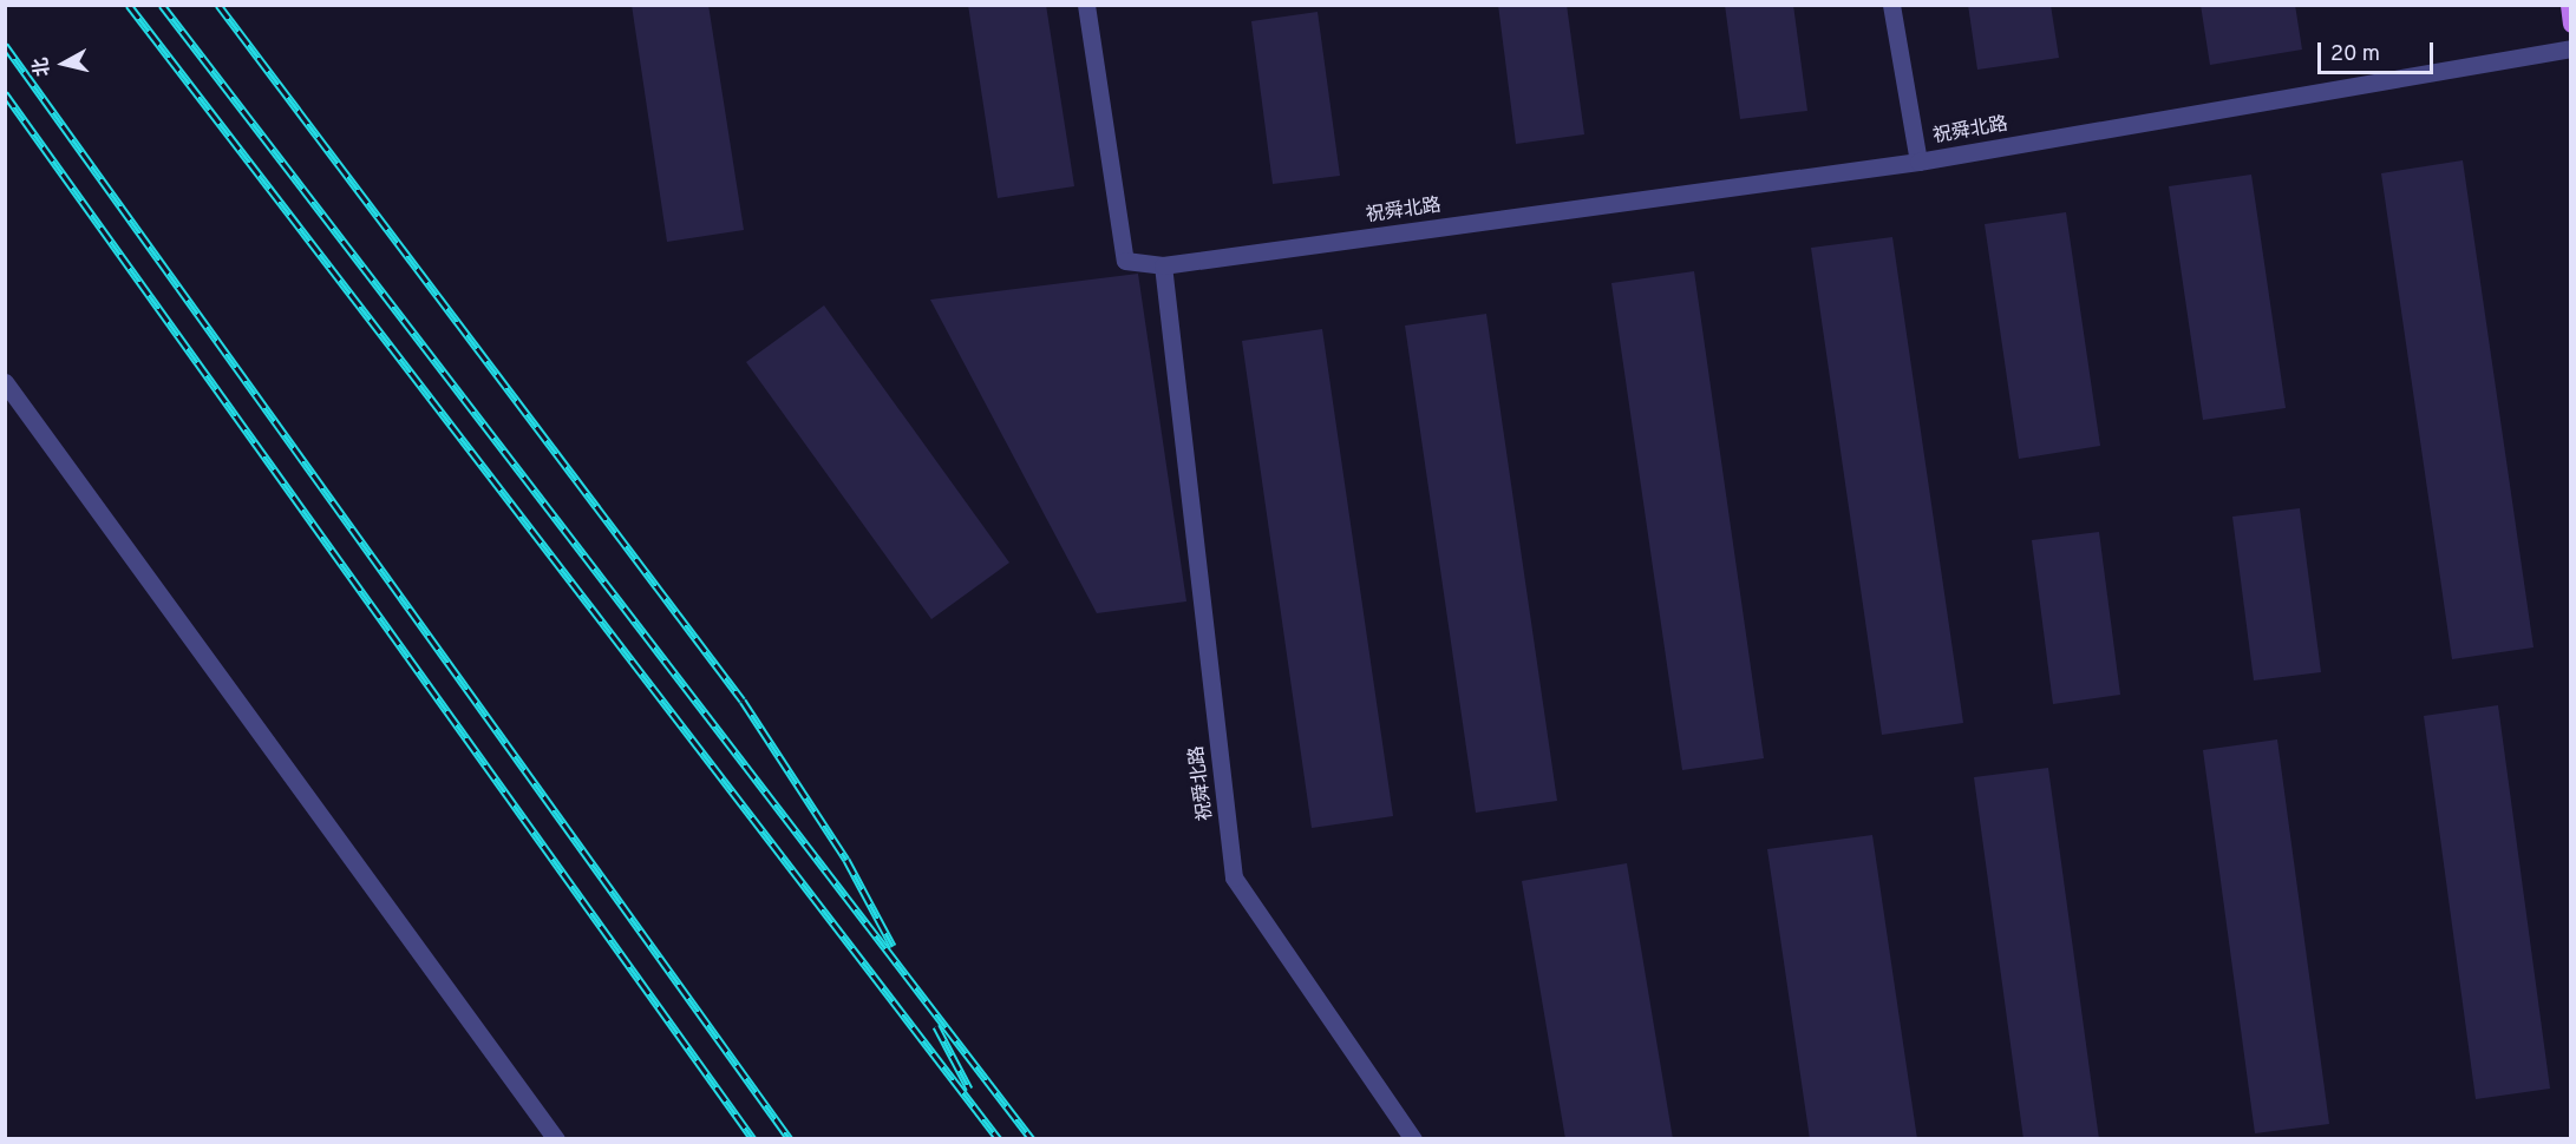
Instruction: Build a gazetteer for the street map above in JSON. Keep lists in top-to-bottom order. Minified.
{"streets":{"street":["祝舜北路"]},"scale_bar":"20 m","north":"left"}
